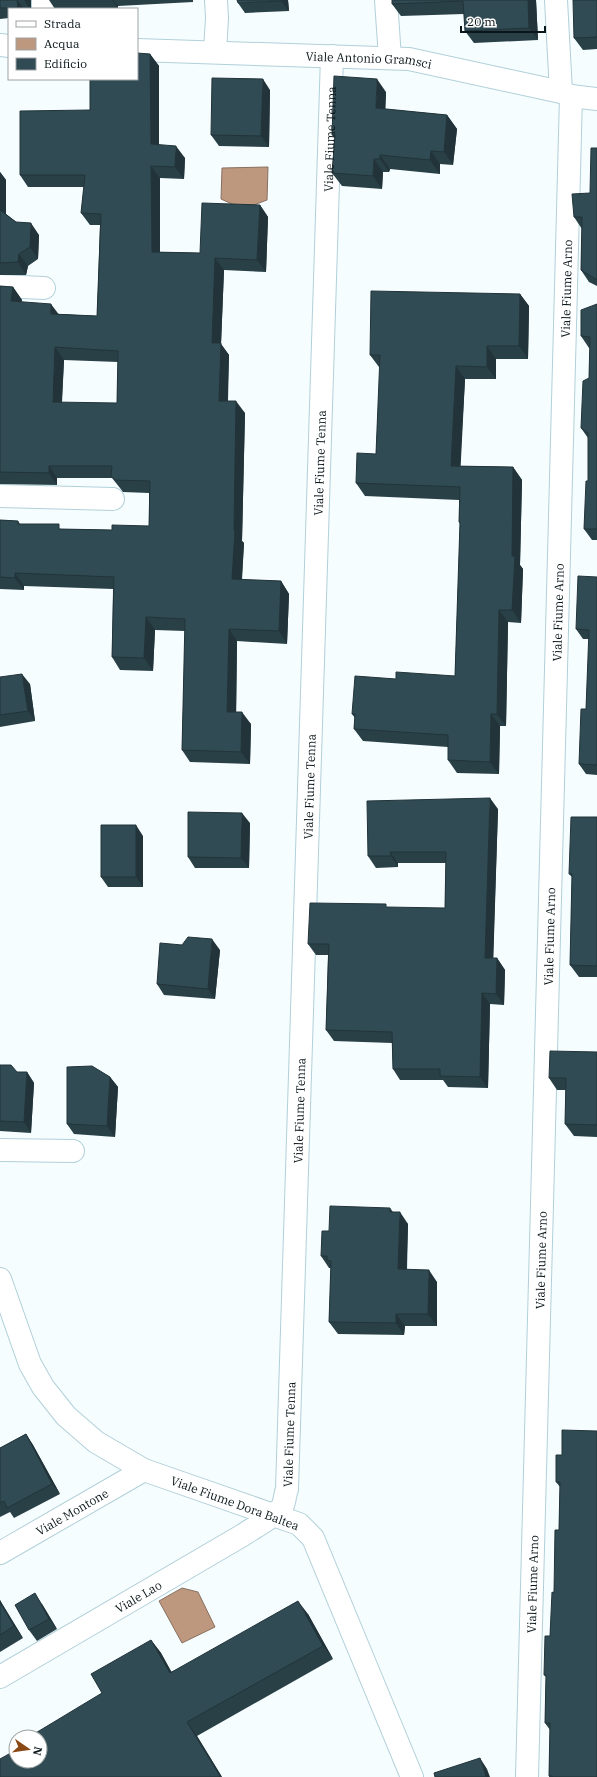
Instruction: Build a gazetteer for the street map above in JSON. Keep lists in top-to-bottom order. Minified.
{"streets":{"street":["Viale Antonio Gramsci","Viale Fiume Tenna","Viale Fiume Arno","Viale Fiume Dora Baltea","Viale Montone","Viale Lao"]},"crossings":[["Viale Antonio Gramsci","Viale Fiume Tenna"],["Viale Antonio Gramsci","Viale Fiume Arno"],["Viale Fiume Tenna","Viale Fiume Dora Baltea"],["Viale Fiume Tenna","Viale Lao"],["Viale Fiume Dora Baltea","Viale Montone"],["Viale Fiume Dora Baltea","Viale Lao"]],"legend":["Strada","Acqua","Edificio"],"scale_bar":"20 m","north":"right"}
